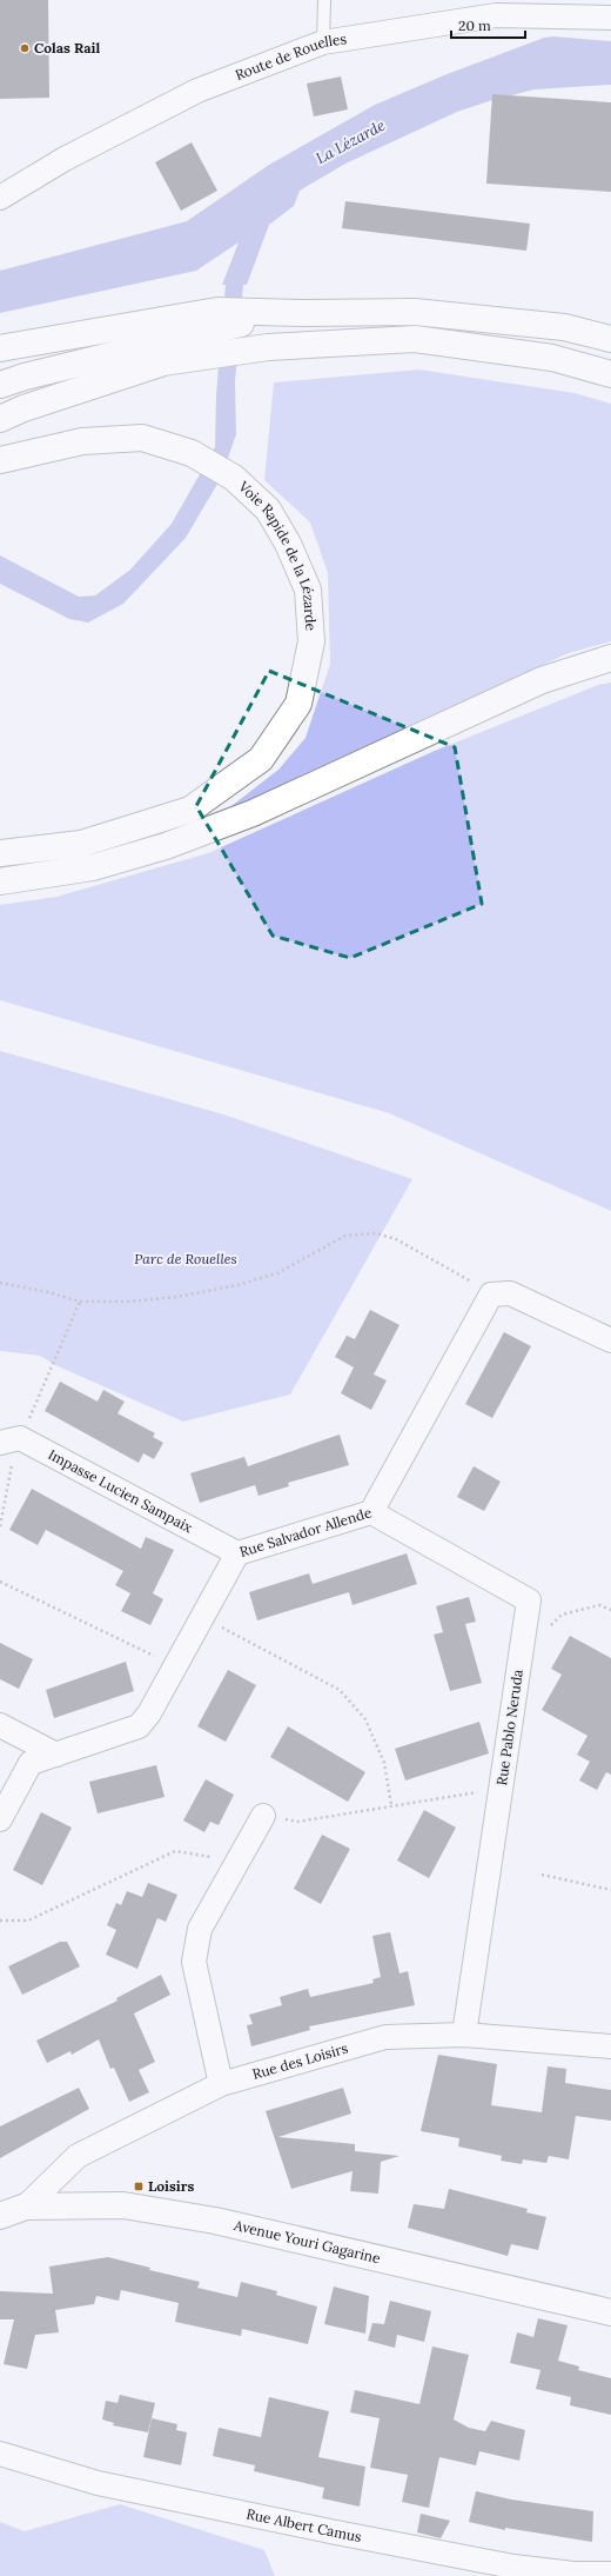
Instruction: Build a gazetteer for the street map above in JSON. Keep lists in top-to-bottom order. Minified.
{"streets":{"main road":["Voie Rapide de la Lézarde","Avenue Youri Gagarine"],"street":["Route de Rouelles","Impasse Lucien Sampaix","Rue Salvador Allende","Rue Pablo Neruda","Rue des Loisirs","Rue Albert Camus"]},"crossings":[["Impasse Lucien Sampaix","Rue Salvador Allende"],["Rue Salvador Allende","Rue Pablo Neruda"],["Rue Pablo Neruda","Rue des Loisirs"],["Rue des Loisirs","Avenue Youri Gagarine"]],"water":["La Lézarde"],"parks":["Parc de Rouelles"],"places":{"other":["Colas Rail"],"transit":["Loisirs"]},"scale_bar":"20 m"}
